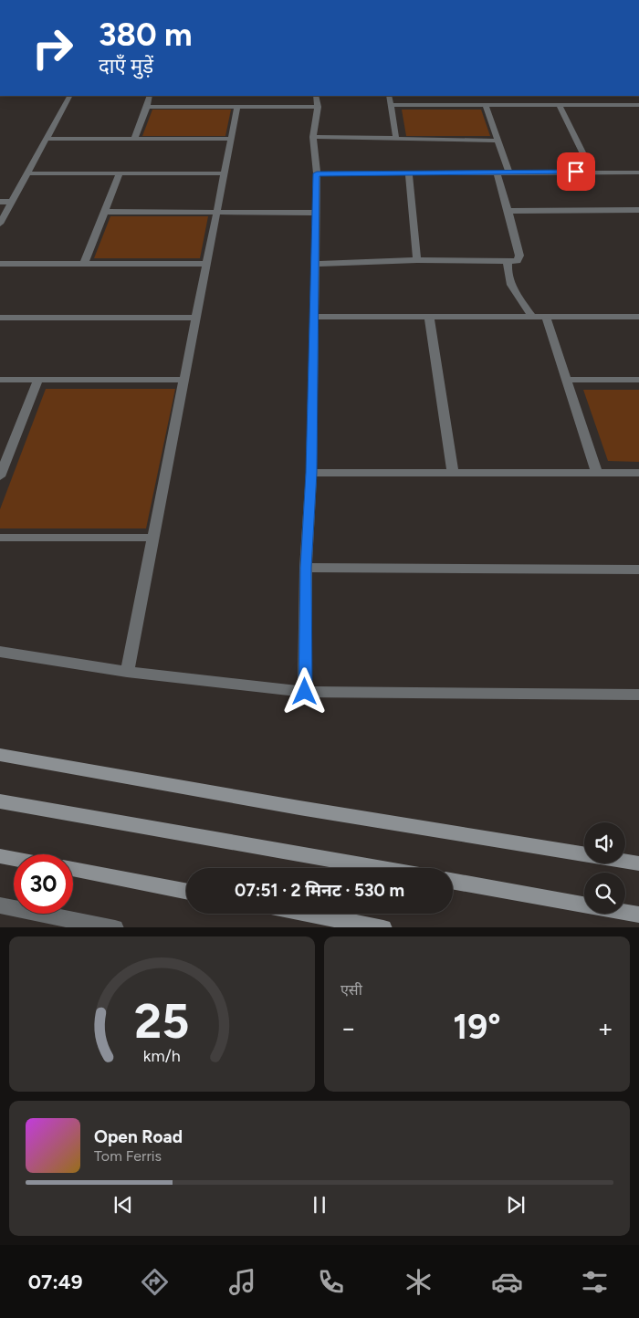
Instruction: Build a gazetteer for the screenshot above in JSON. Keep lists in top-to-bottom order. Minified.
{"page":{"turn":["380 m","दाएँ मुड़ें"],"limit":"30","trip":"07:51 · 2 मिनट · 530 m","tile":"एसी","heat":["−","19°","+"],"song":["Open Road","Tom Ferris"],"tabs":"07:49","gauge":["25","km/h"]}}
